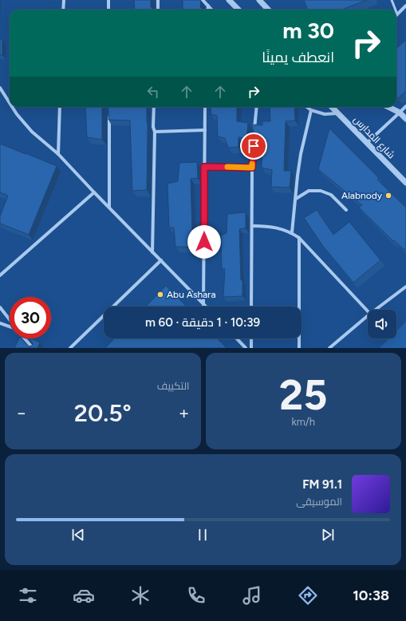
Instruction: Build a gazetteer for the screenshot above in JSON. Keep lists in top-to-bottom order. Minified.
{"streets":{"street":["شارع المدارس"]},"places":["Alabnody","Abu Ashara"],"page":{"turn":["30 m","انعطف يمينًا"],"limit":"30","trip":"10:39 · 1 دقيقة · 60 m","tile":[["25","km/h"],"التكييف"],"heat":["−","20.5°","+"],"song":["91.1 FM","الموسيقى"],"tabs":"10:38"}}
